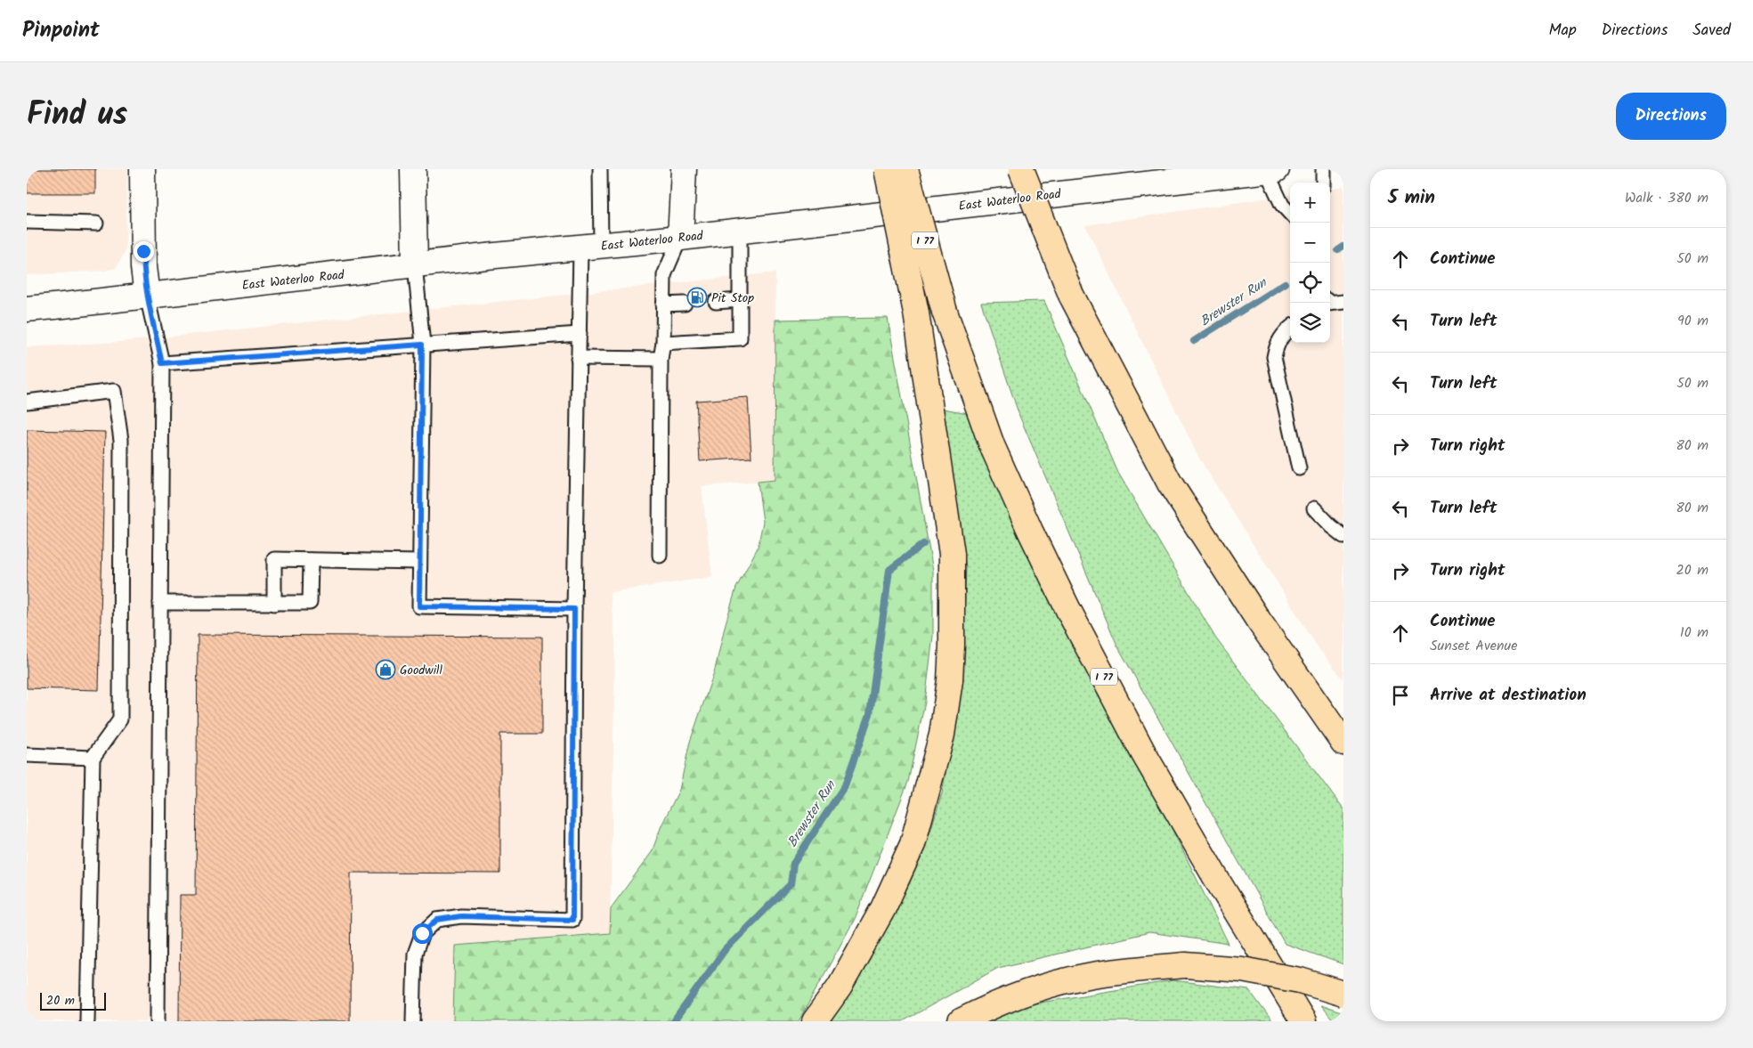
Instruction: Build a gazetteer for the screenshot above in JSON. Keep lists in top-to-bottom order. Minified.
{"streets":{"highway":["I 77"],"main road":["East Waterloo Road"]},"water":["Brewster Run"],"places":{"fuel station":["Pit Stop"],"shop":["Goodwill"]},"scale_bar":"20 m","page":{"header":"Pinpoint","nav":["Map","Directions","Saved"],"title":"Find us","buttons":"Directions","heading":["5 min","Walk · 380 m"],"map_buttons":["+","−"],"list":[["Continue","50 m"],["Turn left","90 m"],["Turn left","50 m"],["Turn right","80 m"],["Turn left","80 m"],["Turn right","20 m"],["Continue","Sunset Avenue","10 m"],"Arrive at destination"],"scale":"20 m"}}
